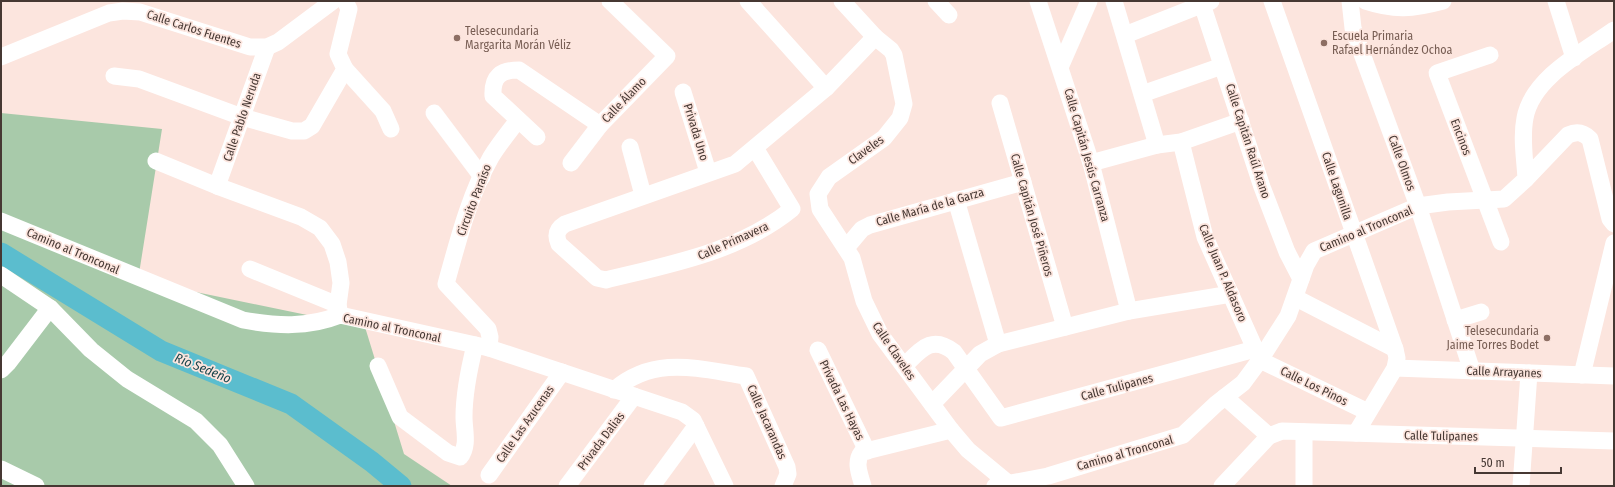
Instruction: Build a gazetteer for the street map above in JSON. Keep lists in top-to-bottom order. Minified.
{"streets":{"street":["Calle Carlos Fuentes","Calle Álamo","Calle Pablo Neruda","Privada Uno","Encinos","Calle Capitán Raúl Arano","Claveles","Calle Capitán Jesús Carranza","Calle Olmos","Calle Lagunilla","Circuito Paraíso","Calle María de la Garza","Calle Capitán José Piñeros","Camino al Tronconal","Calle Primavera","Calle Juan P. Aldasoro","Calle Claveles","Calle Arrayanes","Calle Los Pinos","Calle Tulipanes","Privada Las Hayas","Calle Jacarandas","Calle Las Azucenas","Privada Dalias"]},"crossings":[["Calle Carlos Fuentes","Calle Pablo Neruda"],["Calle Álamo","Circuito Paraíso"],["Encinos","Camino al Tronconal"],["Calle Capitán Raúl Arano","Camino al Tronconal"],["Claveles","Calle Claveles"],["Calle Olmos","Camino al Tronconal"],["Calle Olmos","Calle Arrayanes"],["Calle Lagunilla","Camino al Tronconal"],["Calle Lagunilla","Calle Arrayanes"],["Circuito Paraíso","Camino al Tronconal"],["Calle María de la Garza","Calle Capitán José Piñeros"],["Calle María de la Garza","Calle Claveles"],["Camino al Tronconal","Calle Juan P. Aldasoro"],["Camino al Tronconal","Calle Claveles"],["Camino al Tronconal","Calle Los Pinos"],["Camino al Tronconal","Calle Tulipanes"],["Camino al Tronconal","Calle Jacarandas"],["Camino al Tronconal","Calle Las Azucenas"],["Camino al Tronconal","Privada Dalias"],["Calle Juan P. Aldasoro","Calle Los Pinos"],["Calle Juan P. Aldasoro","Calle Tulipanes"],["Calle Los Pinos","Calle Tulipanes"]],"water":["Río Sedeño"],"places":["Telesecundaria Margarita Morán Véliz","Escuela Primaria Rafael Hernández Ochoa","Telesecundaria Jaime Torres Bodet"],"scale_bar":"50 m"}
